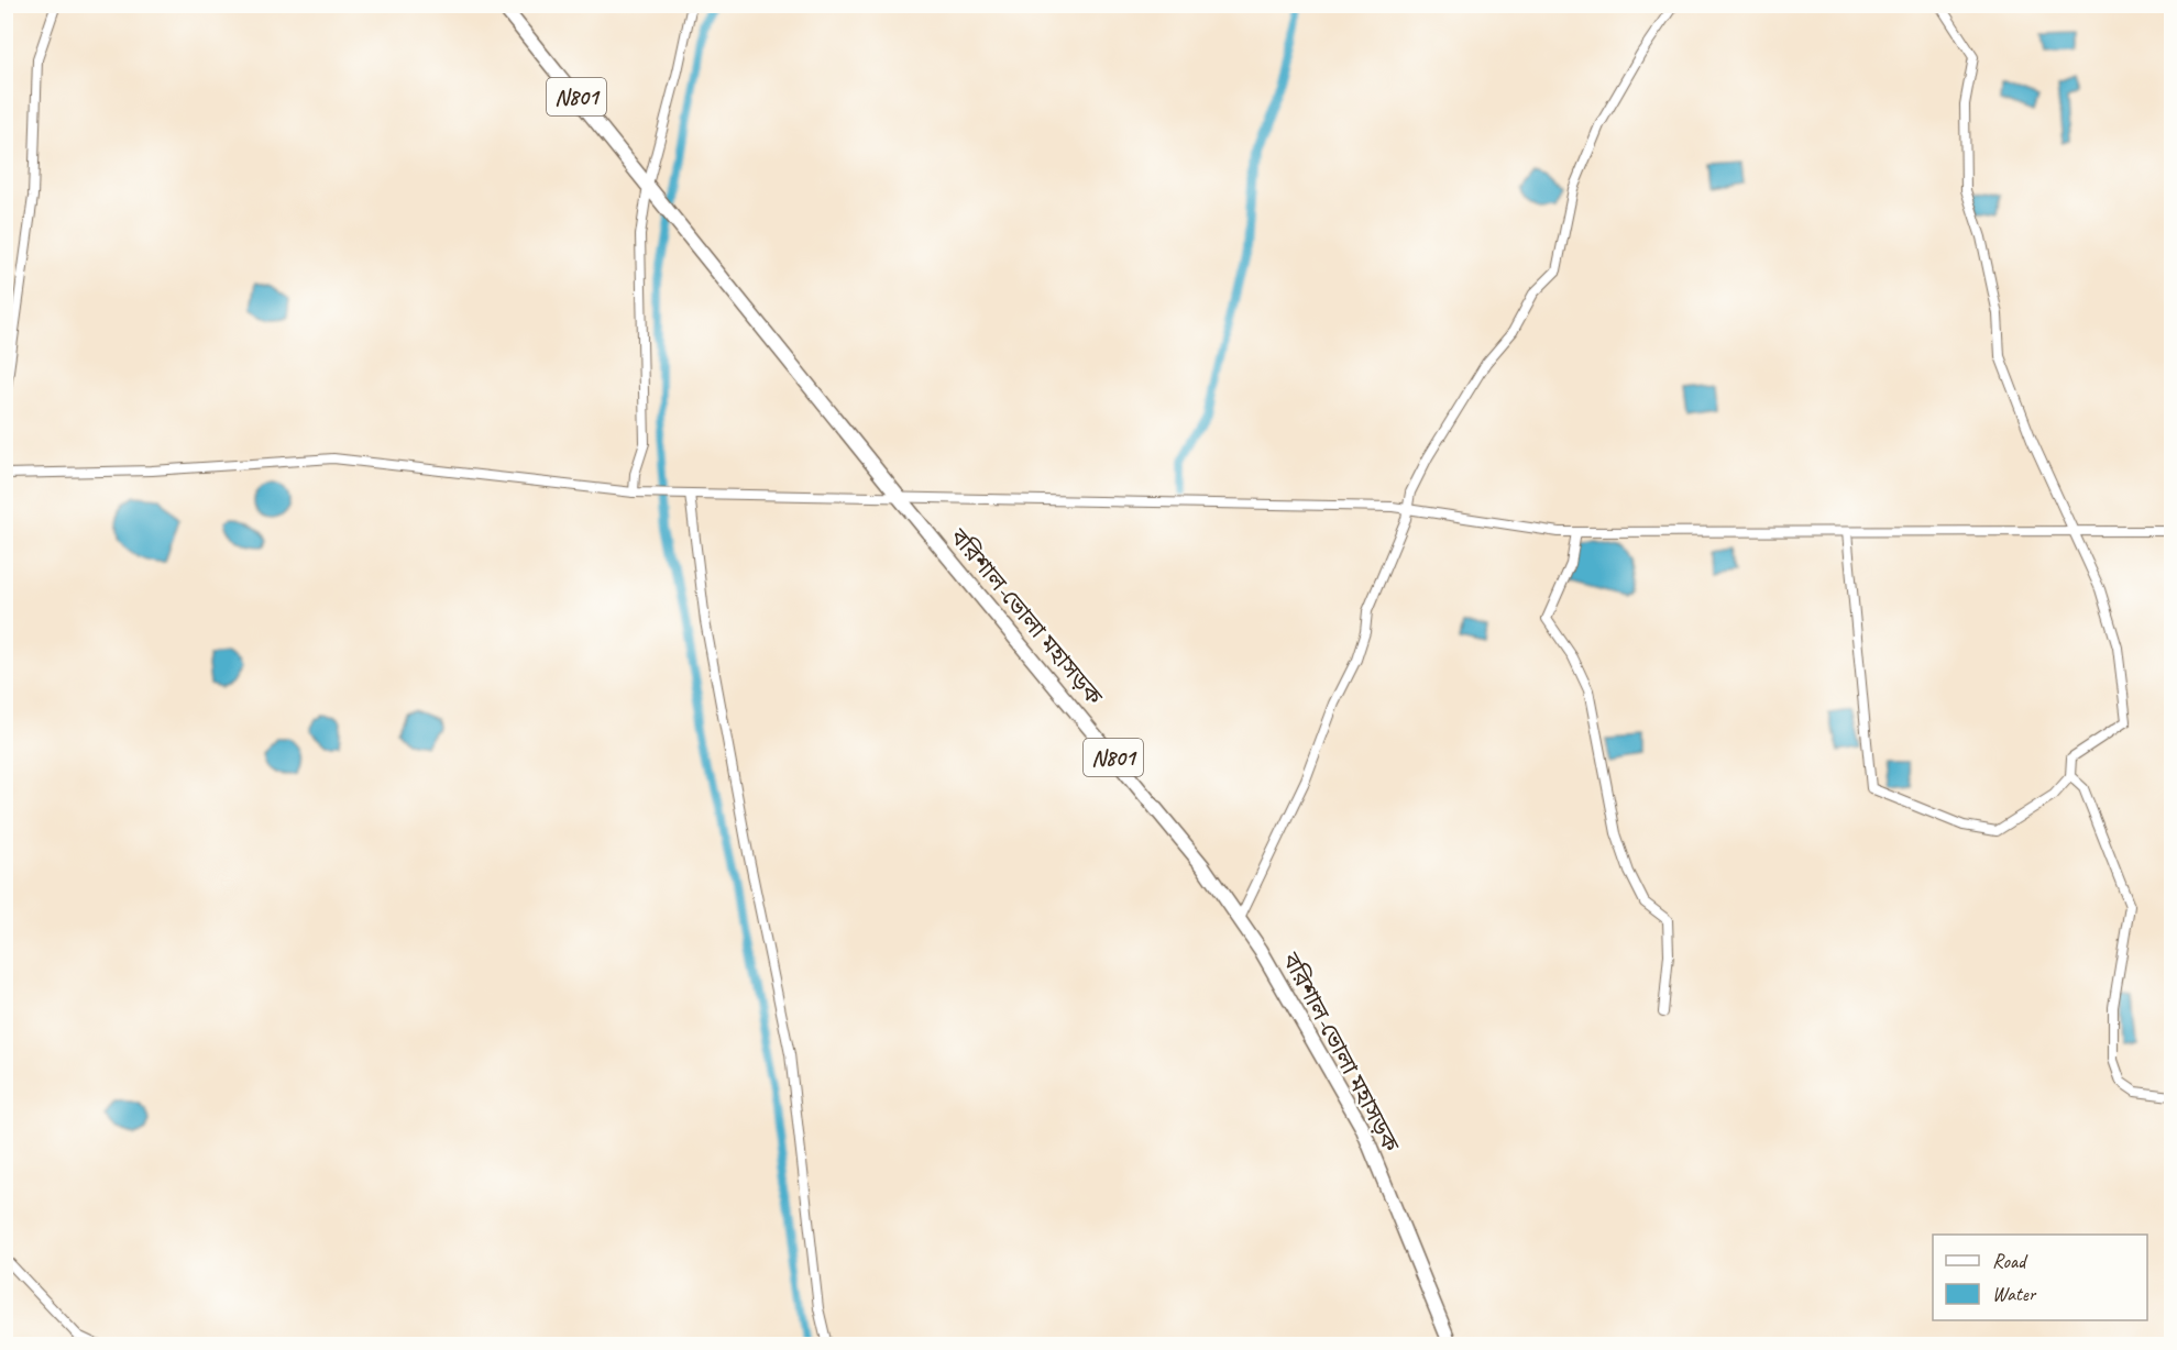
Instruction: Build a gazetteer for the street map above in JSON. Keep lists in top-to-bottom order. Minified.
{"streets":{"highway":["N801","বরিশাল-ভোলা মহাসড়ক"]},"legend":["Road","Water"]}
